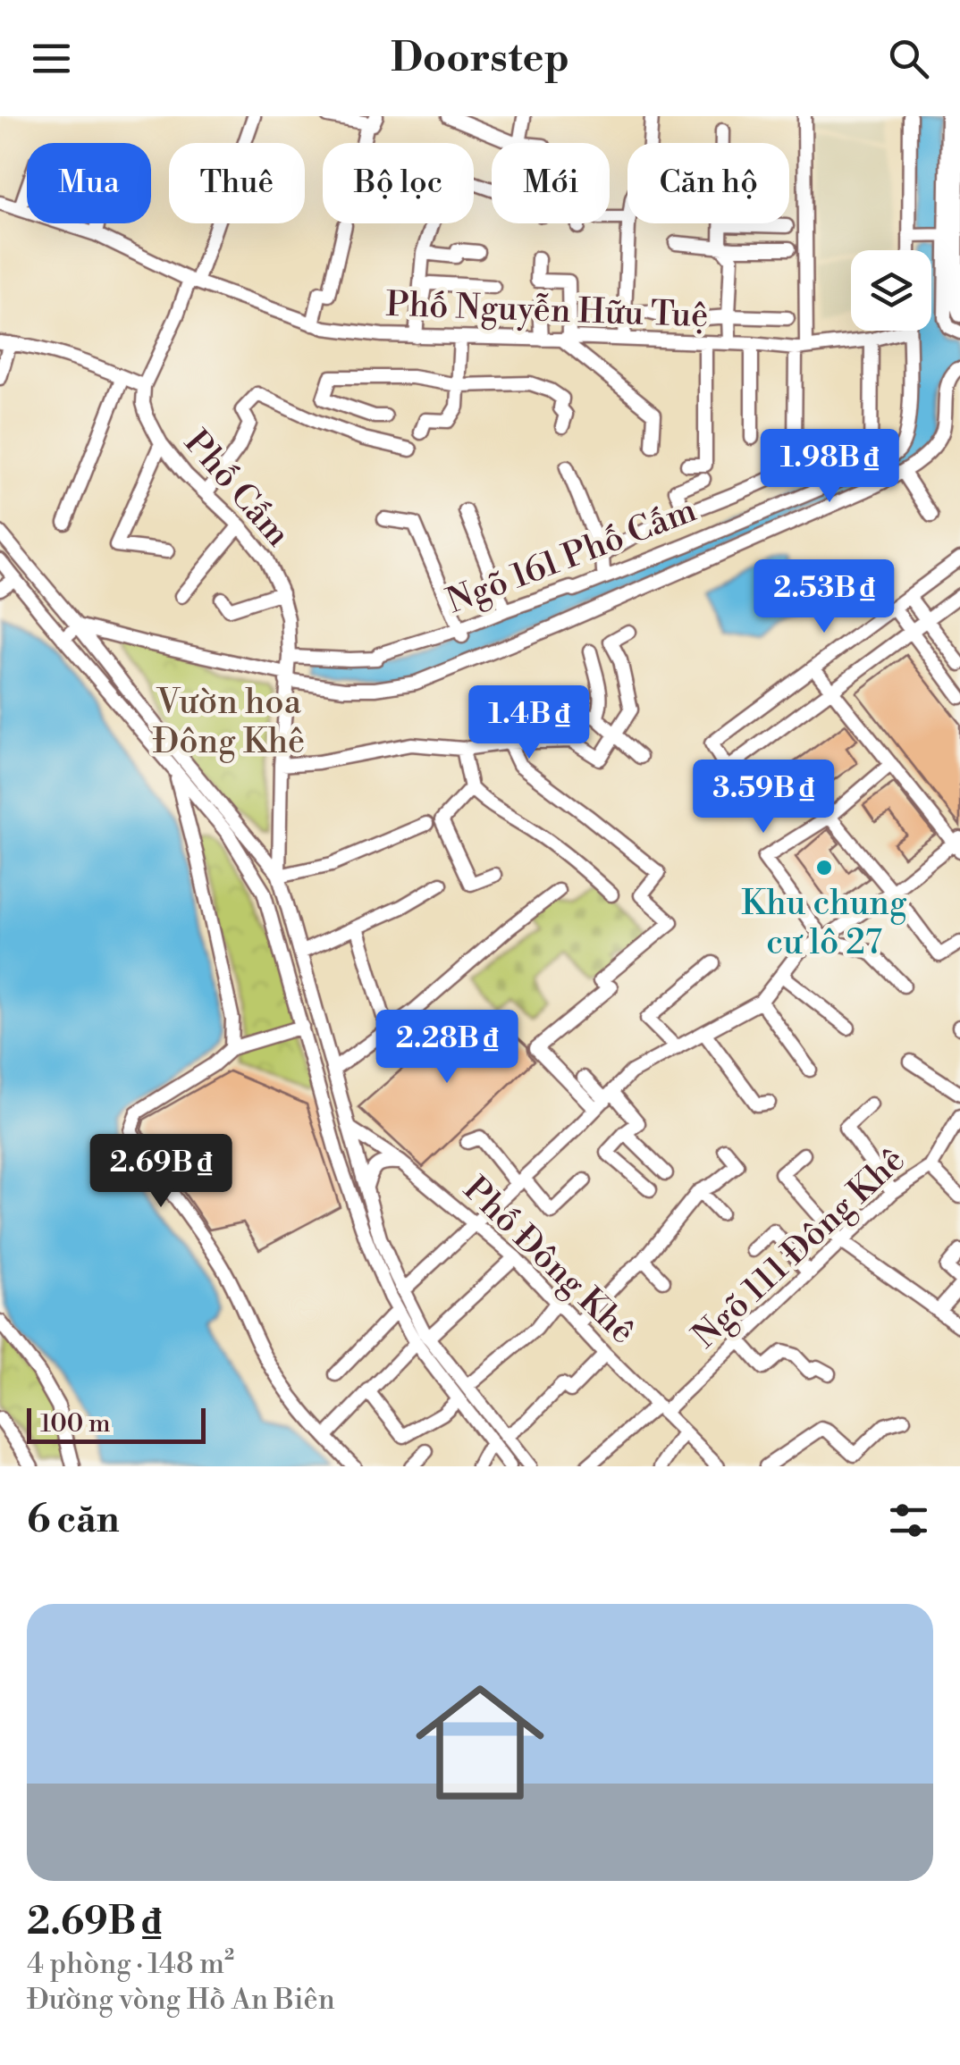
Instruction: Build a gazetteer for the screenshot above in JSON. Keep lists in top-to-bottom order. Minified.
{"streets":{"street":["Phố Nguyễn Hữu Tuệ","Phố Cấm","Ngõ 161 Phố Cấm","Ngõ 111 Đông Khê","Phố Đông Khê"]},"crossings":[["Ngõ 111 Đông Khê","Phố Đông Khê"]],"parks":["Vườn hoa Đông Khê"],"places":["Khu chung cư lô 27"],"scale_bar":"100 m","page":{"header":"Doorstep","chip":["Mua","Thuê","Bộ lọc","Mới","Căn hộ"],"price":["1.98B ₫","2.53B ₫","1.4B ₫","3.59B ₫","2.28B ₫","2.69B ₫"],"scale":"100 m","heading":"6 căn","list":[{"name":"2.69B ₫","note":"4 phòng · 148 m² · Đường vòng Hồ An Biên"}]}}
